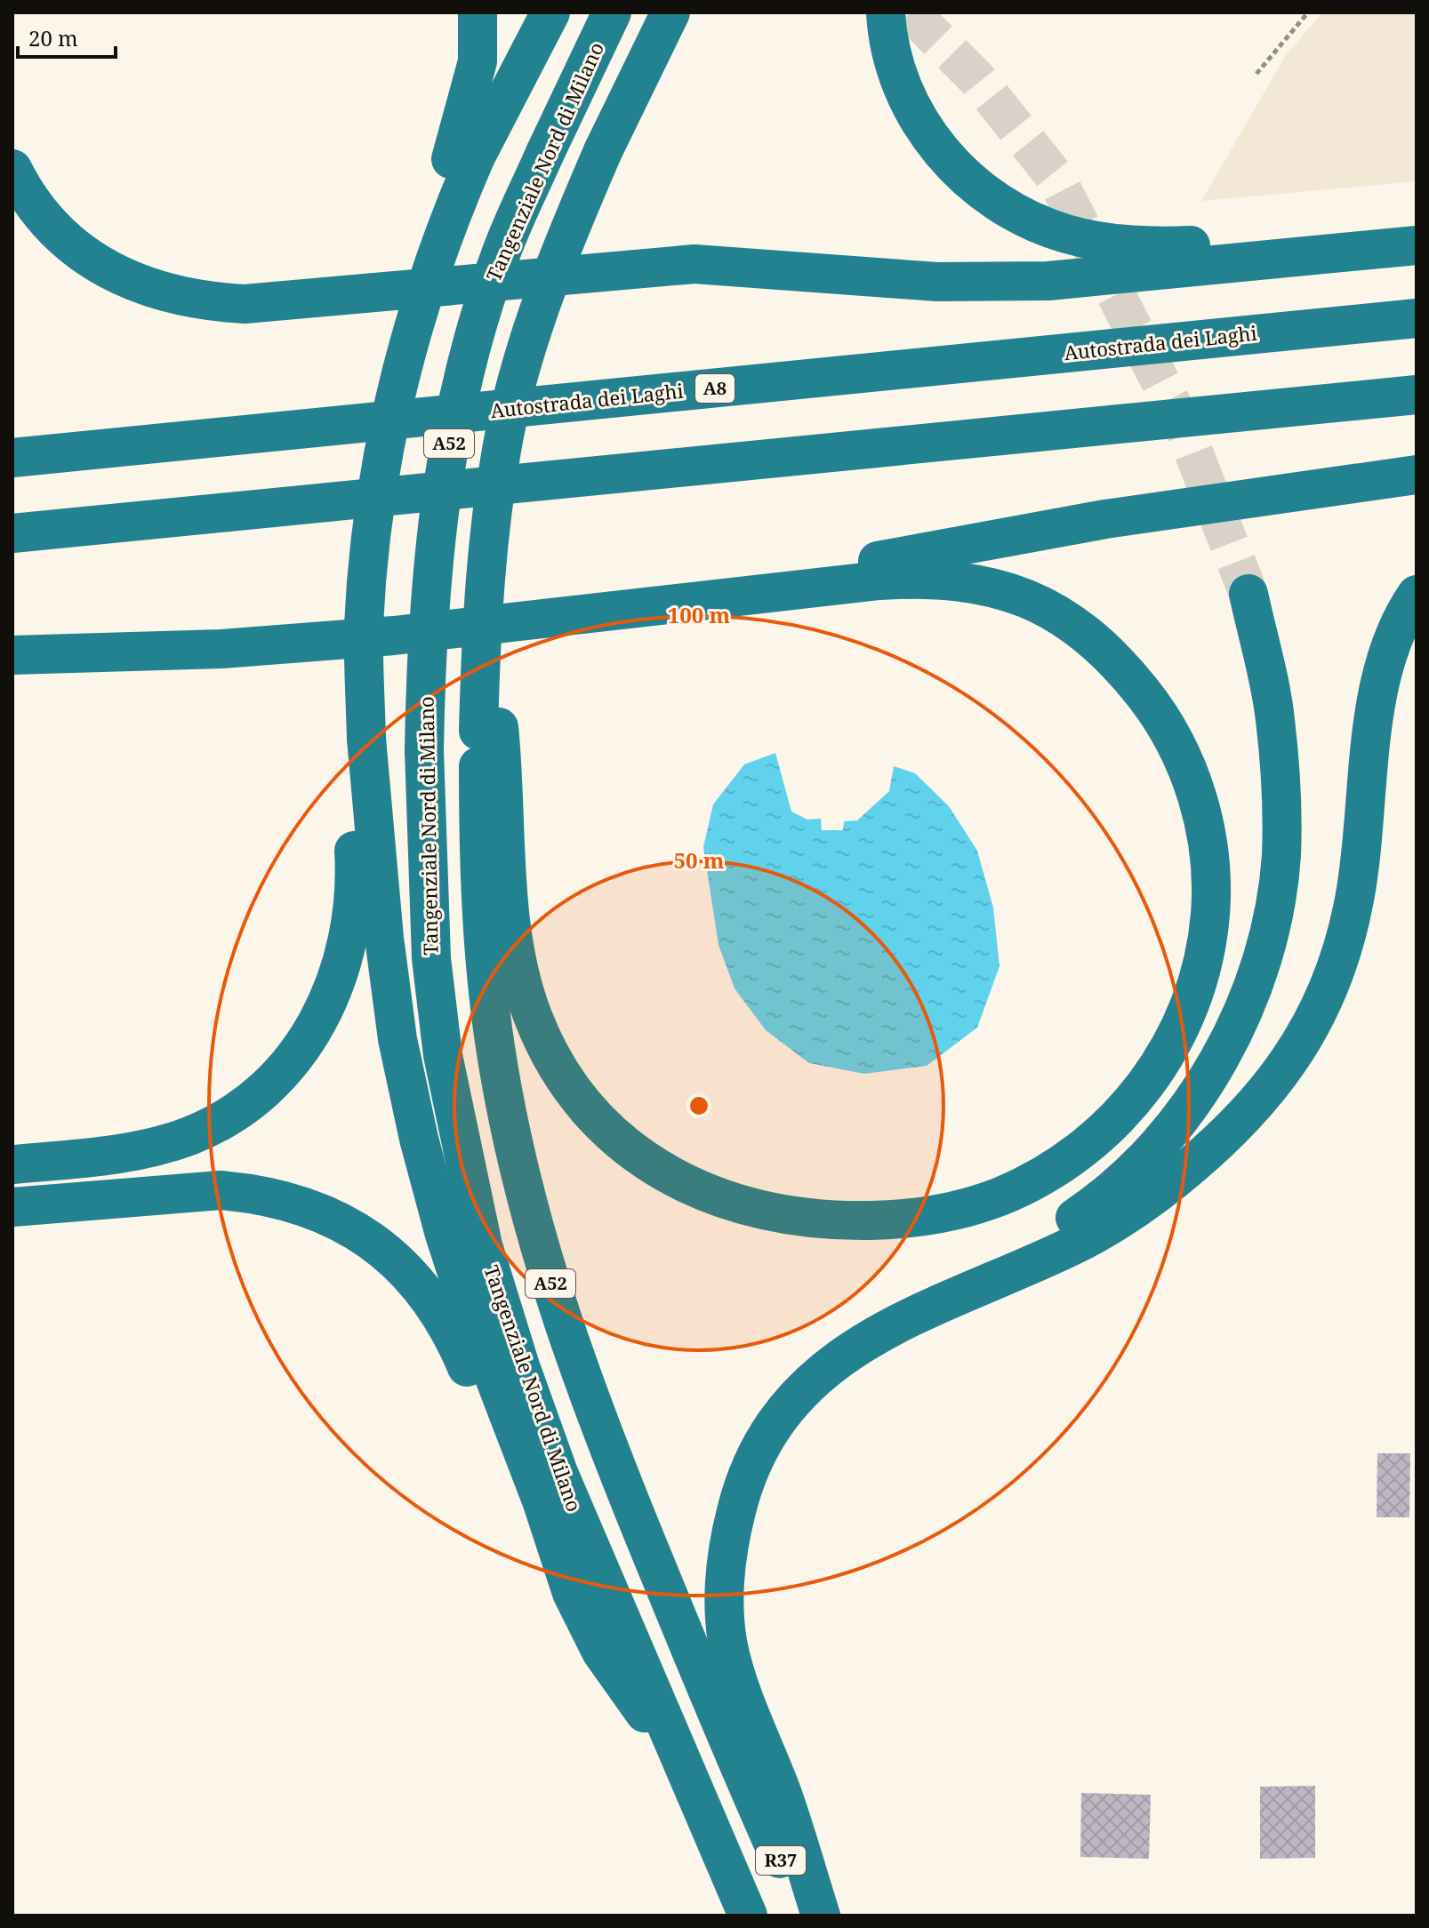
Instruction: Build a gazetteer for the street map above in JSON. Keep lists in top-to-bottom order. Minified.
{"streets":{"highway":["Tangenziale Nord di Milano","Autostrada dei Laghi","A8","A52","R37"]},"crossings":[["A52","R37"]],"scale_bar":"20 m","rings":["100 m","50 m"]}
